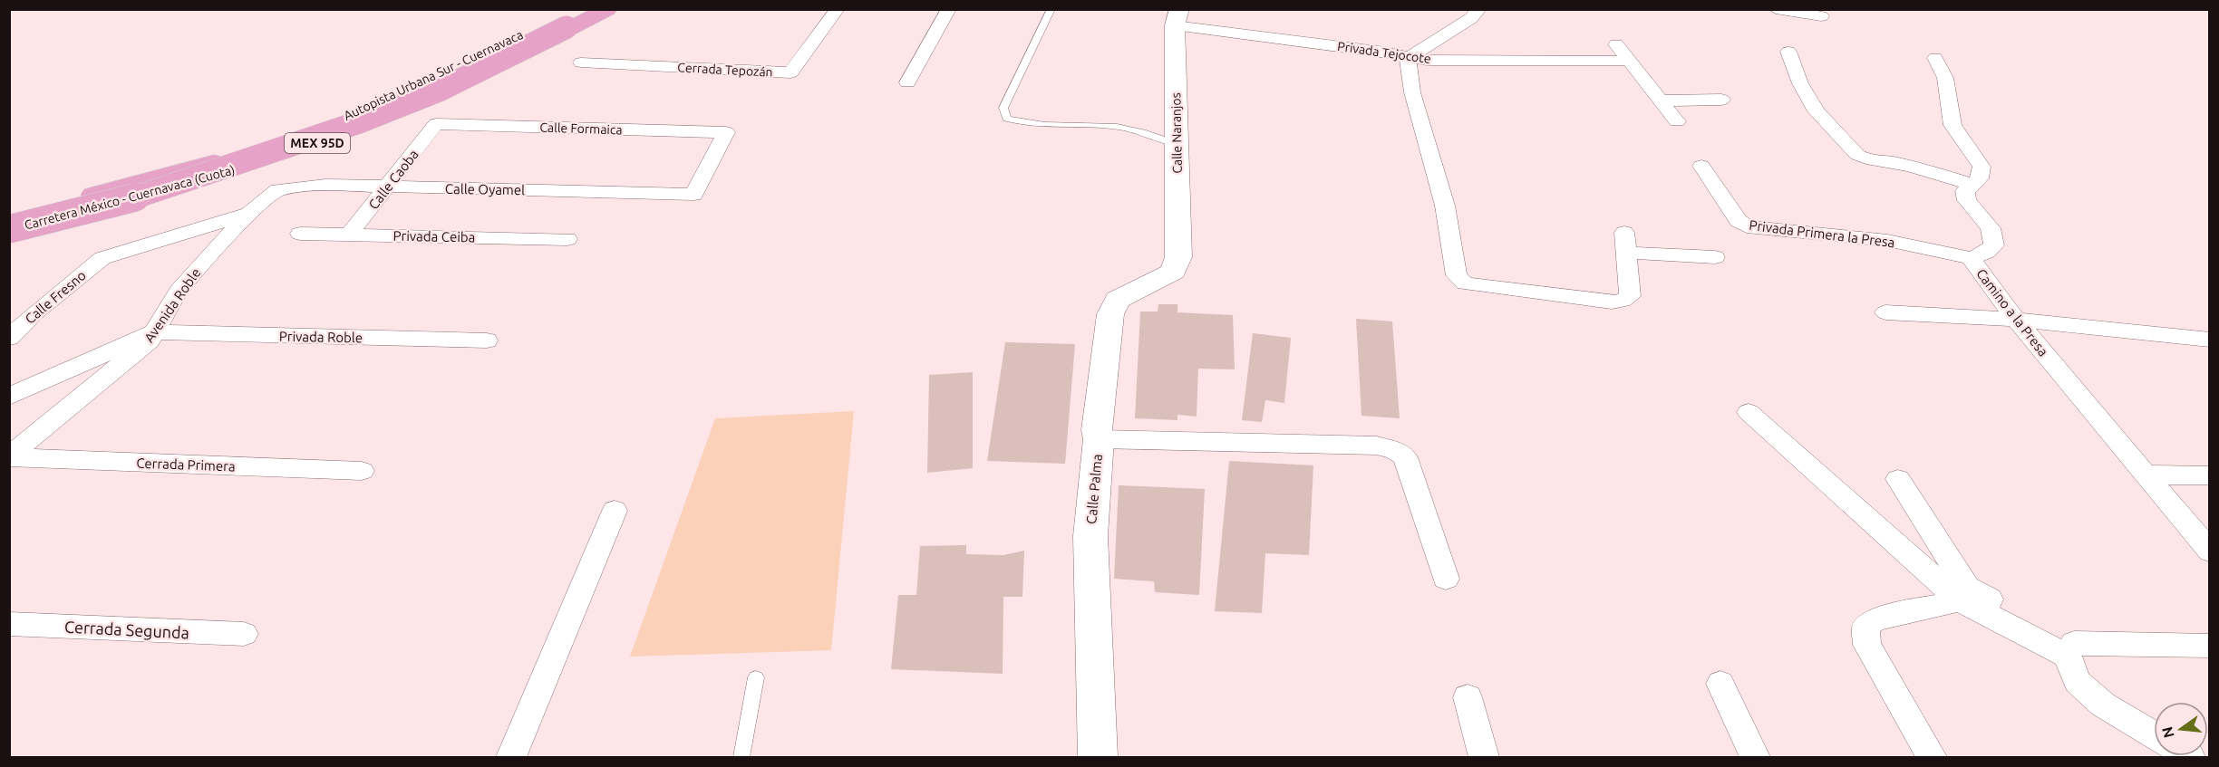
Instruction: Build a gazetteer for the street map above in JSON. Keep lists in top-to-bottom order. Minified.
{"streets":{"highway":["Autopista Urbana Sur - Cuernavaca","MEX 95D","Carretera México - Cuernavaca (Cuota)"],"street":["Privada Tejocote","Cerrada Tepozán","Calle Formaica","Calle Naranjos","Calle Caoba","Calle Oyamel","Privada Primera la Presa","Privada Ceiba","Calle Fresno","Avenida Roble","Camino a la Presa","Privada Roble","Cerrada Primera","Calle Palma","Cerrada Segunda"]},"crossings":[["Privada Tejocote","Calle Naranjos"],["Autopista Urbana Sur - Cuernavaca","Carretera México - Cuernavaca (Cuota)"],["Calle Formaica","Calle Caoba"],["Calle Formaica","Calle Oyamel"],["Calle Naranjos","Calle Palma"],["Calle Caoba","Calle Oyamel"],["Calle Caoba","Privada Ceiba"],["Calle Oyamel","Avenida Roble"],["Privada Primera la Presa","Camino a la Presa"],["Calle Fresno","Avenida Roble"],["Avenida Roble","Privada Roble"],["Avenida Roble","Cerrada Primera"]],"north":"left"}
